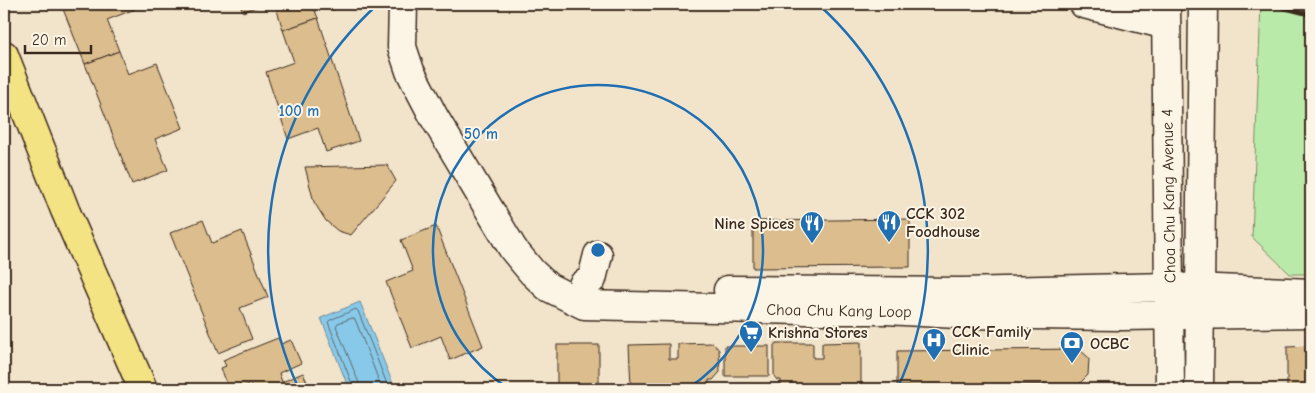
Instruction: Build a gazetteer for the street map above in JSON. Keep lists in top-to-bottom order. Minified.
{"streets":{"street":["Choa Chu Kang Avenue 4","Choa Chu Kang Loop"]},"crossings":[["Choa Chu Kang Avenue 4","Choa Chu Kang Loop"]],"places":{"restaurant":["CCK 302 Foodhouse","Nine Spices"],"supermarket":["Krishna Stores"],"hospital":["CCK Family Clinic"],"bank":["OCBC"]},"scale_bar":"20 m","rings":["100 m","50 m"]}
